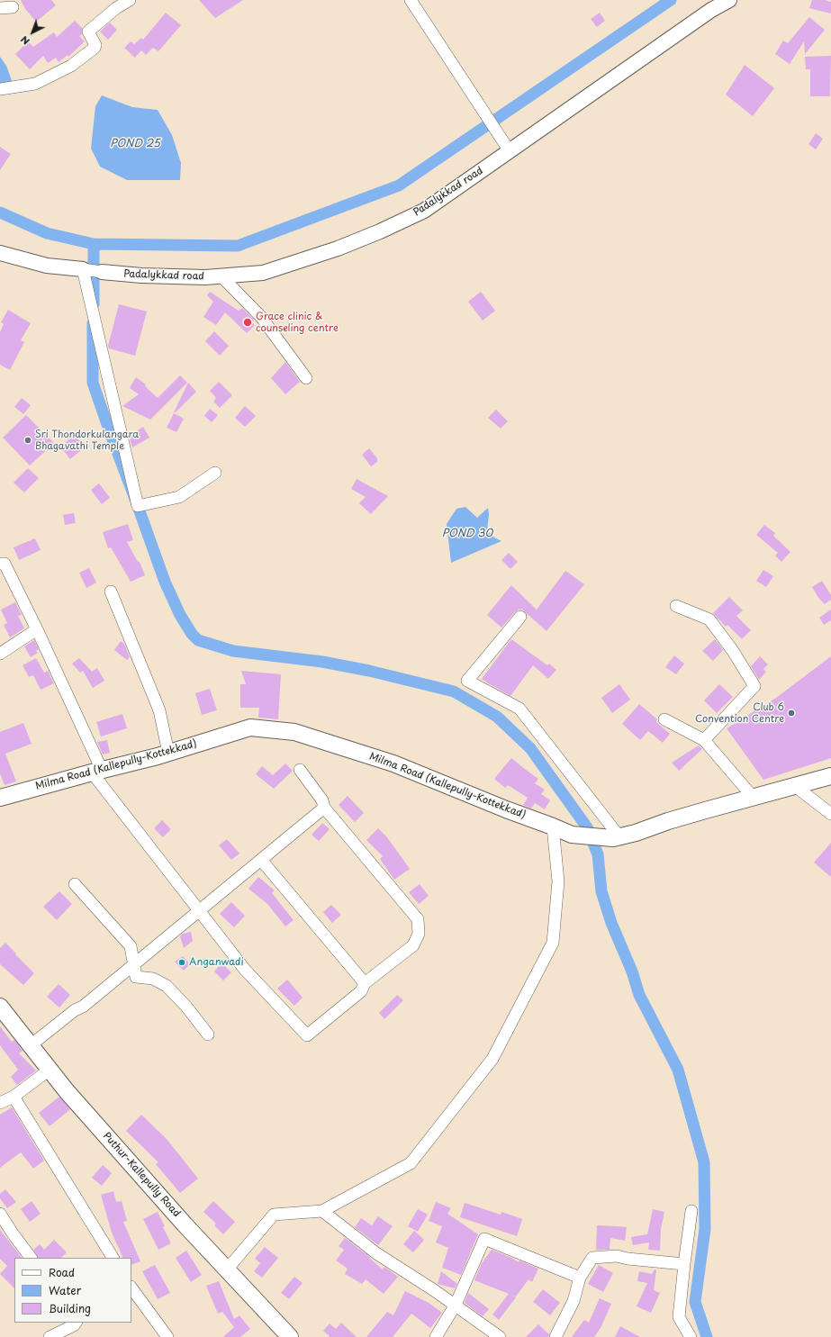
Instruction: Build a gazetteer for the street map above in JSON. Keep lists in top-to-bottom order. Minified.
{"streets":{"main road":["Milma Road (Kallepully-Kottekkad)","Puthur-Kallepully Road"],"street":["Padalykkad road"]},"water":["POND 25","POND 30"],"places":["Grace clinic & counseling centre","Sri Thondorkulangara Bhagavathi Temple","Club 6 Convention Centre","Anganwadi"],"legend":["Road","Water","Building"],"north":"bottom left"}
